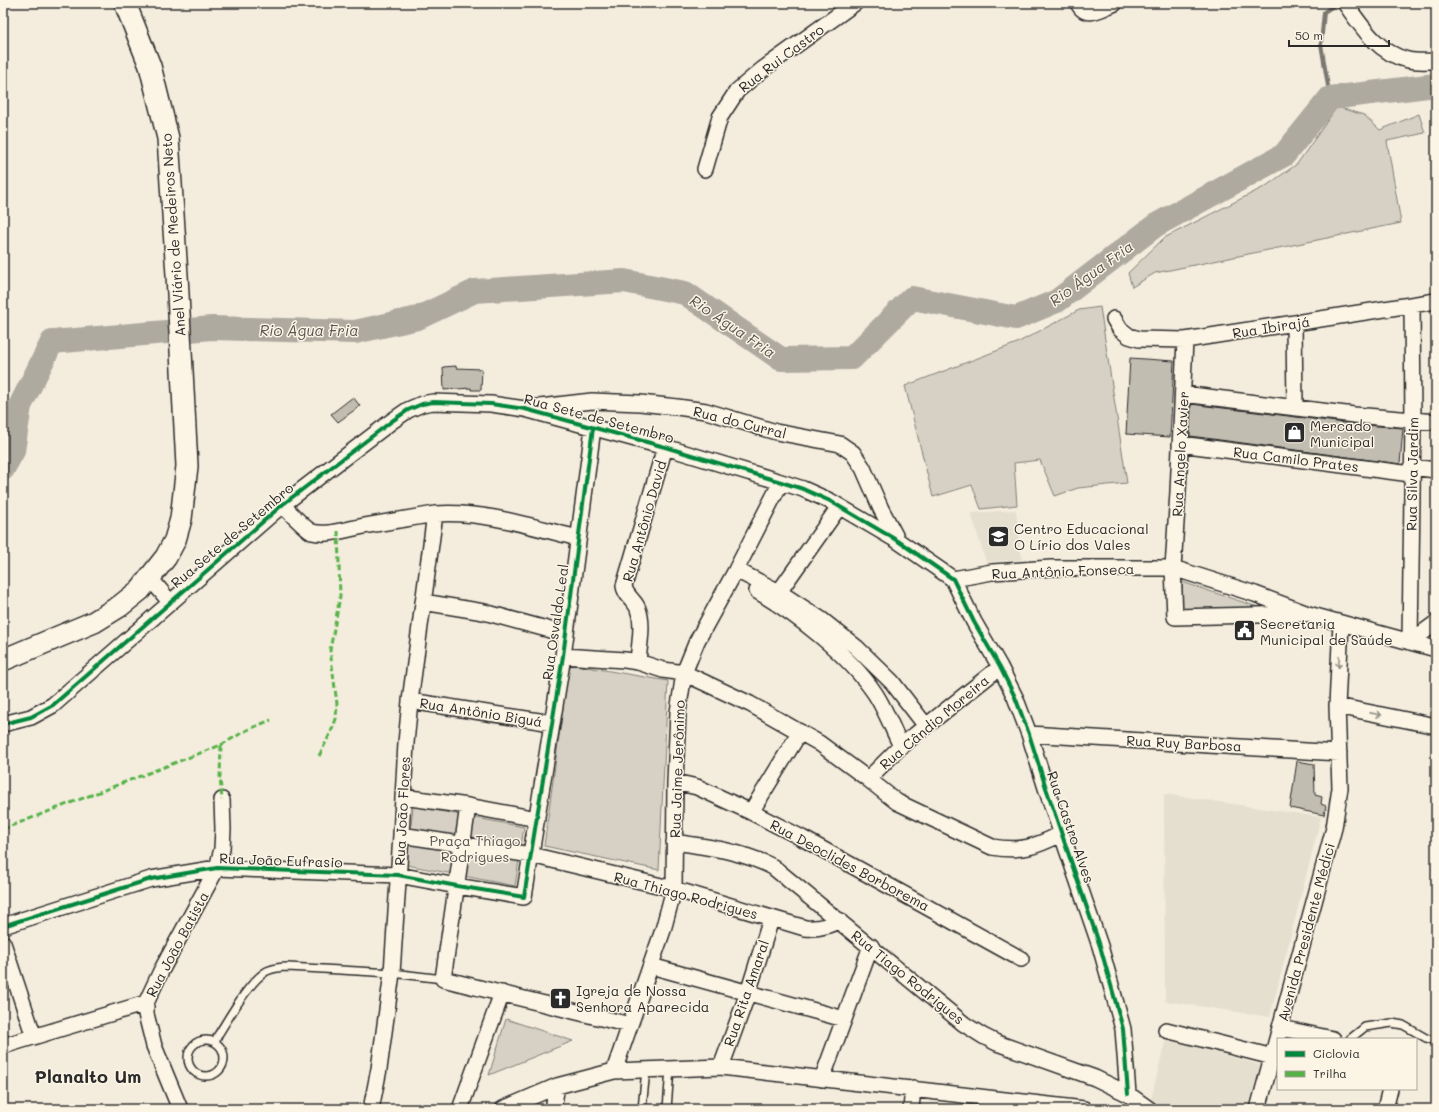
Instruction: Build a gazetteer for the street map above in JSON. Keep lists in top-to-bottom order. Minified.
{"streets":{"street":["Rua Rui Castro","Anel Viário de Medeiros Neto","Rua Ibirajá","Rua Sete de Setembro","Rua do Curral","Rua Angelo Xavier","Rua Camilo Prates","Rua Silva Jardim","Rua Antônio David","Rua Antônio Fonseca","Rua Osvaldo Leal","Rua Antônio Biguá","Rua Cândio Moreira","Rua Ruy Barbosa","Rua Jaime Jerônimo","Rua João Flores","Rua Castro Alves","Rua João Eufrasio","Rua Deoclides Borborema","Rua Thiago Rodrigues","Avenida Presidente Médici","Rua João Batista","Rua Tiago Rodrigues","Rua Rita Amaral"]},"crossings":[["Rua Ibirajá","Rua Angelo Xavier"],["Rua Ibirajá","Rua Silva Jardim"],["Rua Sete de Setembro","Rua do Curral"],["Rua Sete de Setembro","Rua Antônio David"],["Rua Sete de Setembro","Rua Antônio Fonseca"],["Rua Sete de Setembro","Rua Osvaldo Leal"],["Rua Sete de Setembro","Rua Jaime Jerônimo"],["Rua Sete de Setembro","Rua Castro Alves"],["Rua Angelo Xavier","Rua Camilo Prates"],["Rua Angelo Xavier","Rua Antônio Fonseca"],["Rua Camilo Prates","Rua Silva Jardim"],["Rua Antônio Fonseca","Rua Castro Alves"],["Rua Osvaldo Leal","Rua Antônio Biguá"],["Rua Antônio Biguá","Rua João Flores"],["Rua Cândio Moreira","Rua Castro Alves"],["Rua Ruy Barbosa","Rua Castro Alves"],["Rua Ruy Barbosa","Avenida Presidente Médici"],["Rua Jaime Jerônimo","Rua Deoclides Borborema"],["Rua Jaime Jerônimo","Rua Thiago Rodrigues"],["Rua Jaime Jerônimo","Rua Tiago Rodrigues"],["Rua João Flores","Rua João Eufrasio"],["Rua Castro Alves","Rua Tiago Rodrigues"],["Rua João Eufrasio","Rua João Batista"],["Rua Thiago Rodrigues","Rua Tiago Rodrigues"],["Rua Thiago Rodrigues","Rua Rita Amaral"]],"districts":["Planalto Um"],"water":["Rio Água Fria"],"parks":["Praça Thiago Rodrigues"],"places":{"shop":["Mercado Municipal"],"school or university":["Centro Educacional O Lírio dos Vales"],"public building":["Secretaria Municipal de Saúde"],"church":["Igreja de Nossa Senhora Aparecida"]},"legend":["Ciclovia","Trilha"],"scale_bar":"50 m"}
